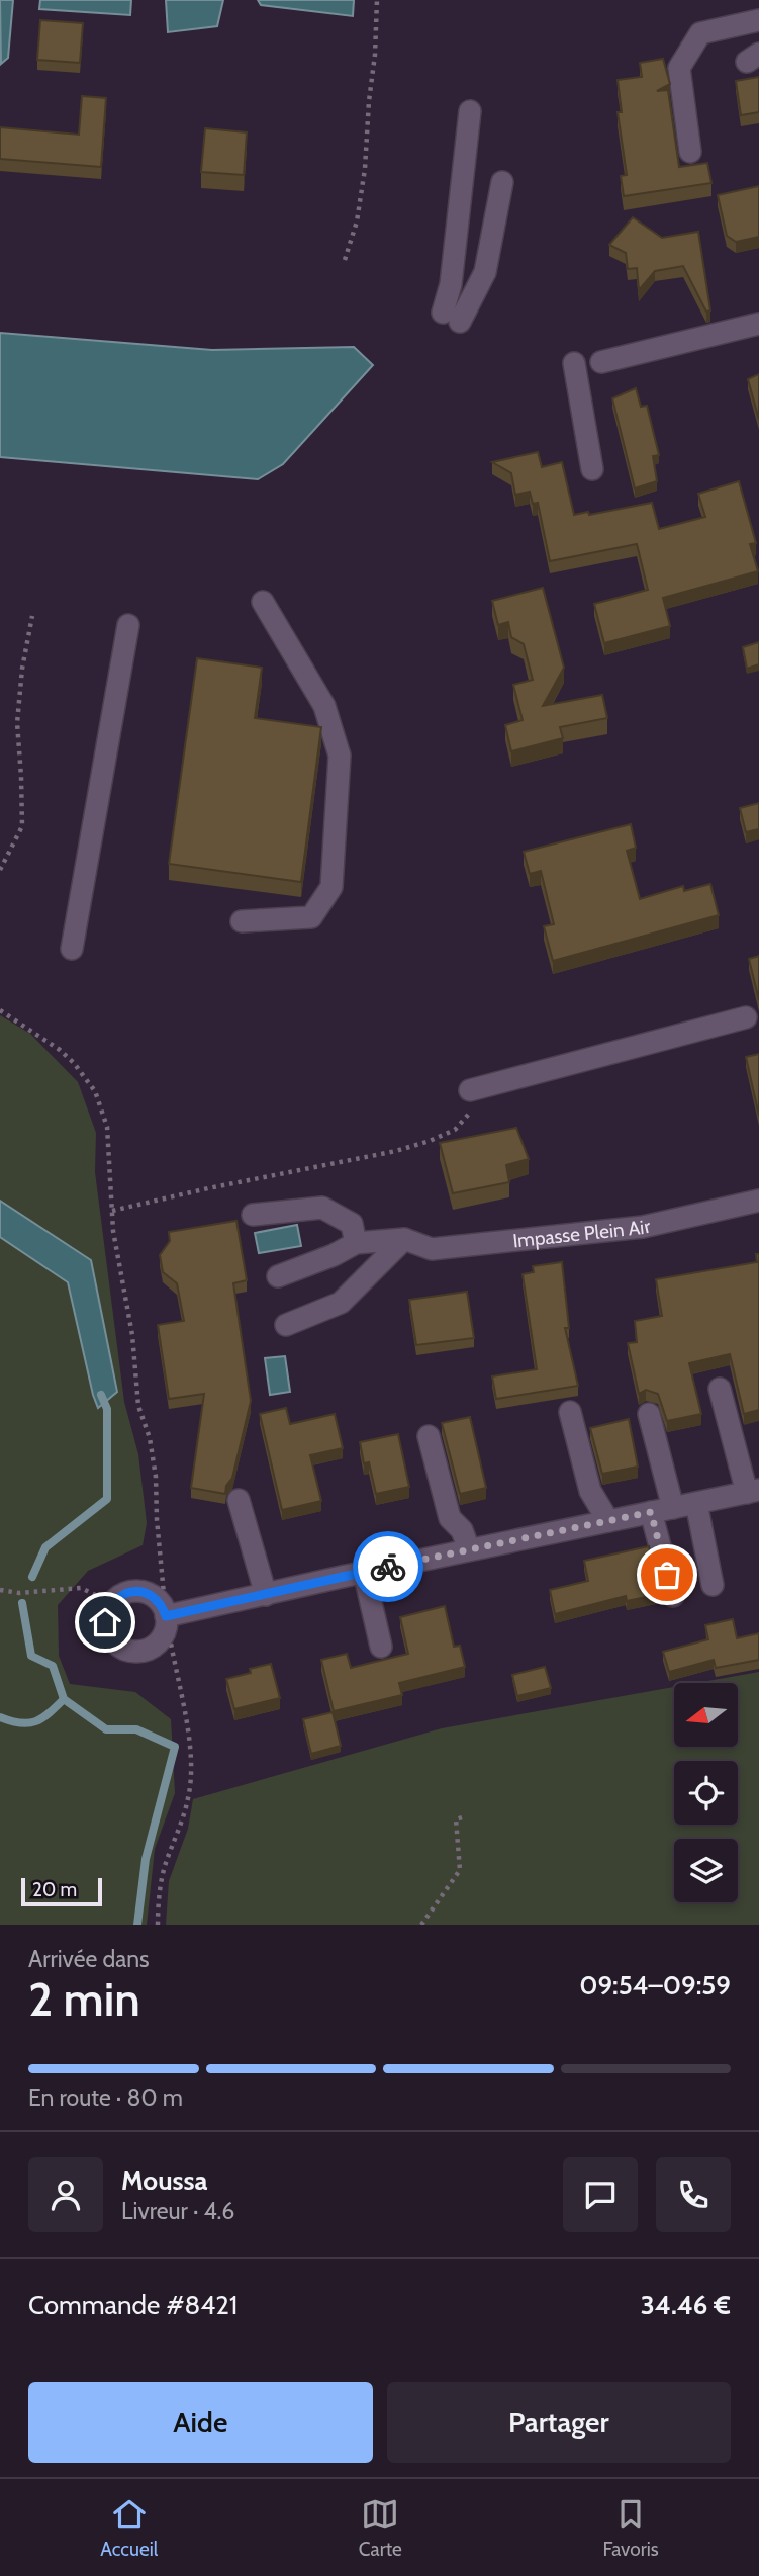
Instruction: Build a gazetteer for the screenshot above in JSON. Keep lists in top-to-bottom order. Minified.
{"streets":{"street":["Impasse Plein Air"]},"scale_bar":"20 m","north":"left","page":{"scale":"20 m","heading":["2 min","Arrivée dans","09:54–09:59"],"panel":["Moussa","Livreur · 4.6","Commande #8421","34.46 €"],"bar":"En route · 80 m","buttons":["Aide","Partager"],"tabs":["Accueil","Carte","Favoris"]}}
